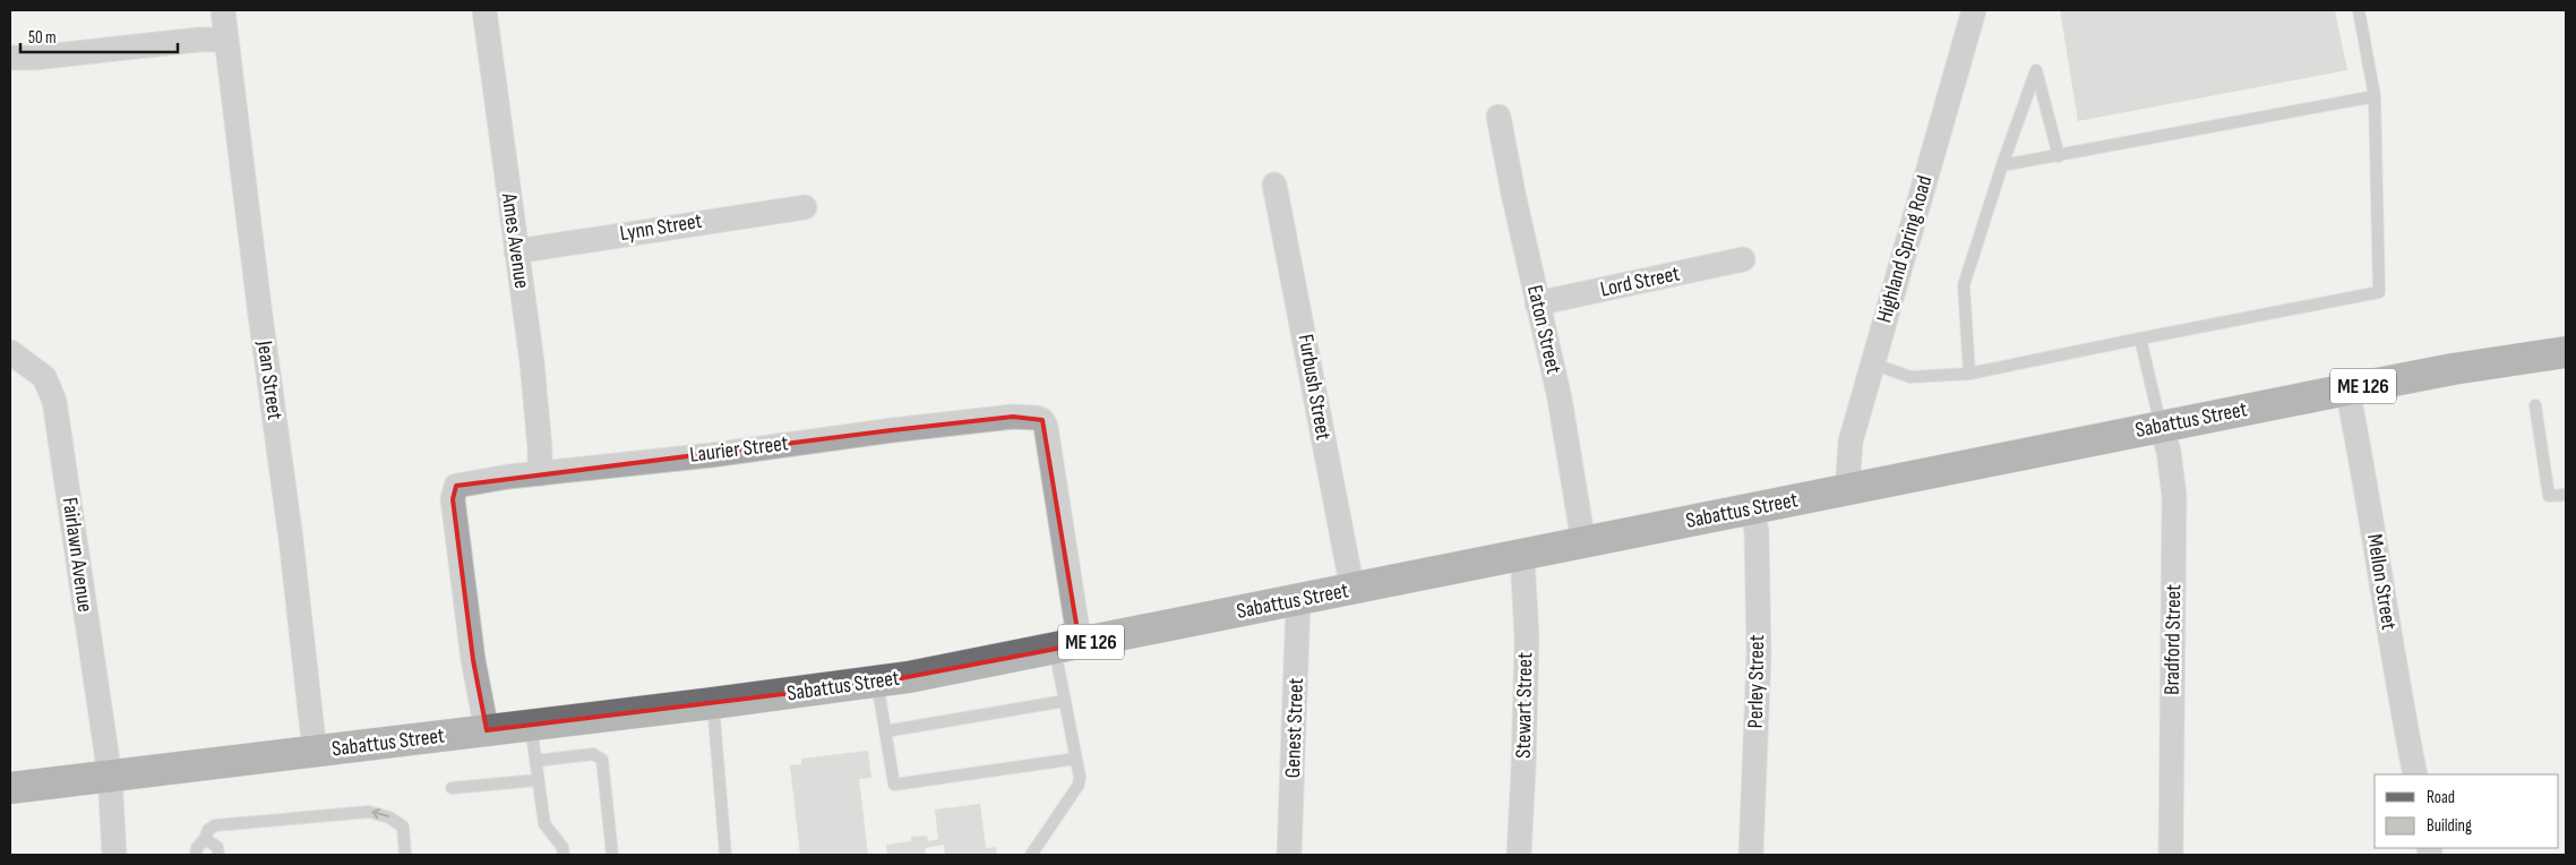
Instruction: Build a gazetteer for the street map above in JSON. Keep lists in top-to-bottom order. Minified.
{"streets":{"main road":["ME 126","Sabattus Street"],"street":["Lynn Street","Ames Avenue","Highland Spring Road","Lord Street","Eaton Street","Jean Street","Furbush Street","Laurier Street","Fairlawn Avenue","Mellon Street","Bradford Street","Perley Street","Stewart Street","Genest Street"]},"crossings":[["Lynn Street","Ames Avenue"],["Ames Avenue","Laurier Street"],["Highland Spring Road","Sabattus Street"],["Lord Street","Eaton Street"],["Eaton Street","Sabattus Street"],["Jean Street","Sabattus Street"],["Furbush Street","Sabattus Street"],["Sabattus Street","Laurier Street"],["Sabattus Street","Fairlawn Avenue"],["Sabattus Street","Mellon Street"],["Sabattus Street","Bradford Street"],["Sabattus Street","Perley Street"],["Sabattus Street","Stewart Street"],["Sabattus Street","Genest Street"]],"legend":["Road","Building"],"scale_bar":"50 m"}
